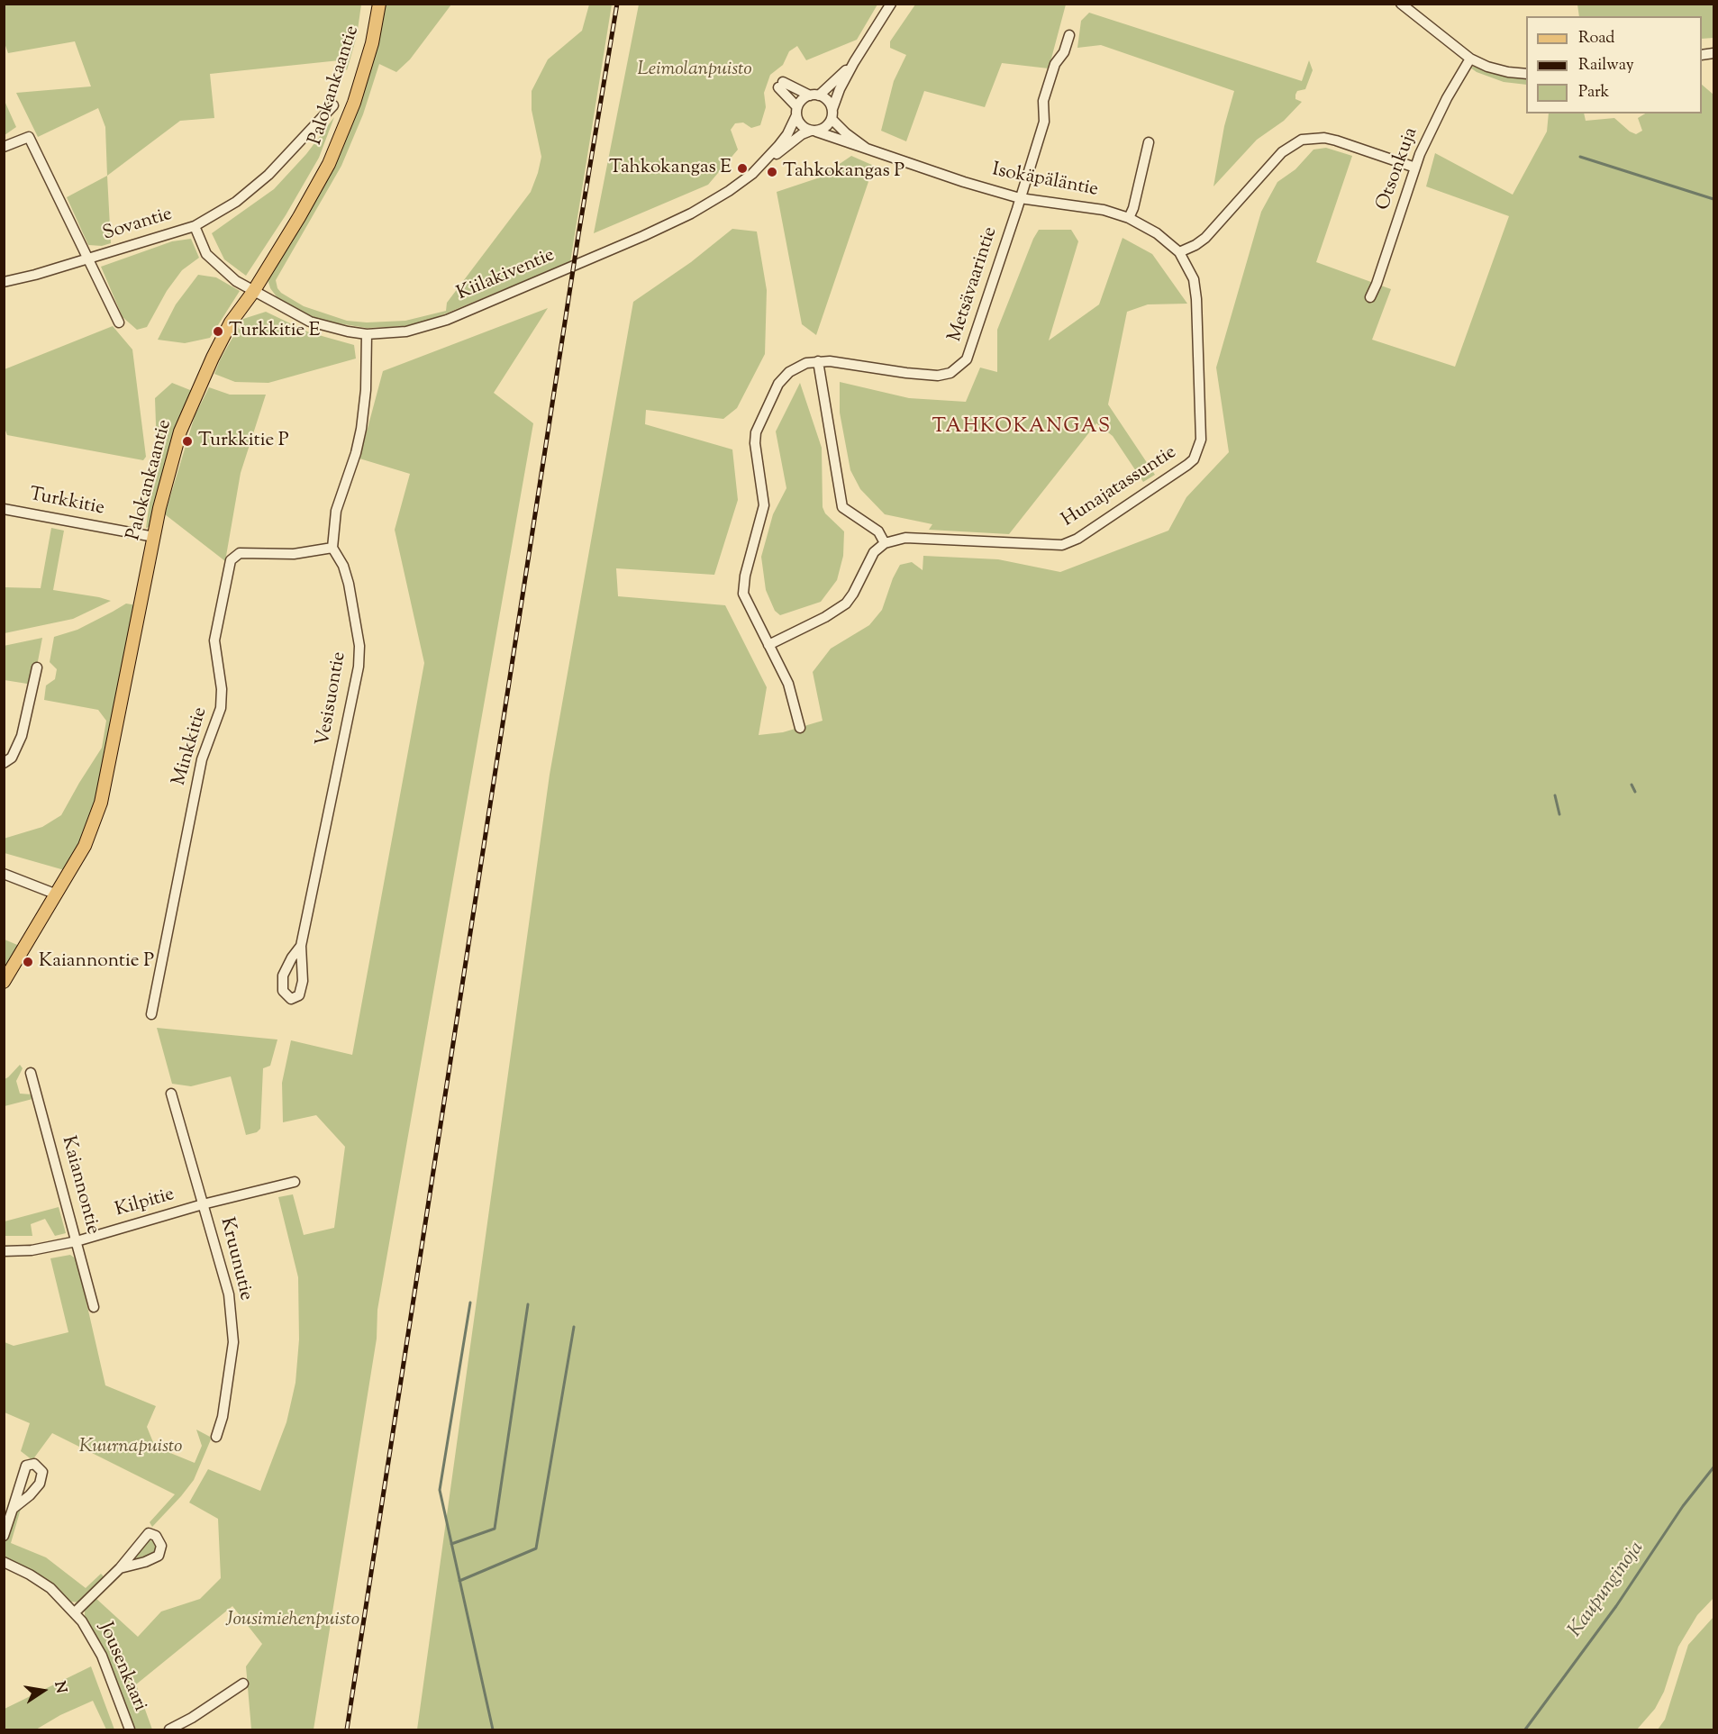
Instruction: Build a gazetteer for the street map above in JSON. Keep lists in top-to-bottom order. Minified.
{"streets":{"main road":["Palokankaantie"],"street":["Otsonkuja","Isokäpäläntie","Sovantie","Kiilakiventie","Metsävaarintie","Hunajatassuntie","Turkkitie","Vesisuontie","Minkkitie","Kaiannontie","Kilpitie","Kruunutie","Jousenkaari"]},"crossings":[["Palokankaantie","Sovantie"],["Palokankaantie","Kiilakiventie"],["Palokankaantie","Turkkitie"],["Isokäpäläntie","Kiilakiventie"],["Isokäpäläntie","Metsävaarintie"],["Isokäpäläntie","Hunajatassuntie"],["Sovantie","Kiilakiventie"],["Vesisuontie","Minkkitie"],["Kaiannontie","Kilpitie"],["Kilpitie","Kruunutie"]],"districts":["TAHKOKANGAS"],"water":["Kaupunginoja"],"parks":["Leimolanpuisto","Kuurnapuisto","Jousimiehenpuisto"],"places":["Tahkokangas E","Tahkokangas P","Turkkitie E","Turkkitie P","Kaiannontie P"],"legend":["Road","Railway","Park"],"north":"right"}
